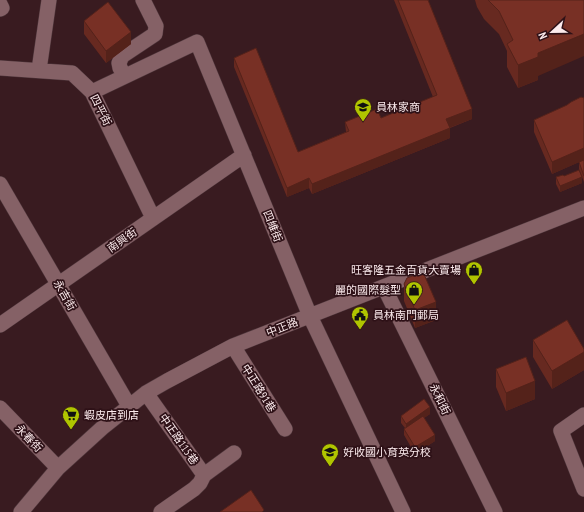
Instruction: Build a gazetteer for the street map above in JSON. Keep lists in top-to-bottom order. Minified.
{"streets":{"street":["四平街","四維街","南興街","永吉街","中正路","中正路91巷","永和街","永春街","中正路115巷"]},"crossings":[["四平街","四維街"],["四平街","南興街"],["四維街","南興街"],["四維街","中正路"],["南興街","永吉街"],["永吉街","中正路"],["中正路","中正路91巷"],["中正路","永和街"],["中正路","永春街"],["中正路","中正路115巷"]],"places":{"school or university":["員林家商","好收國小育英分校"],"shop":["旺客隆五金百貨大賣場","麗的國際髮型"],"public building":["員林南門郵局"],"supermarket":["蝦皮店到店"]},"north":"left"}
